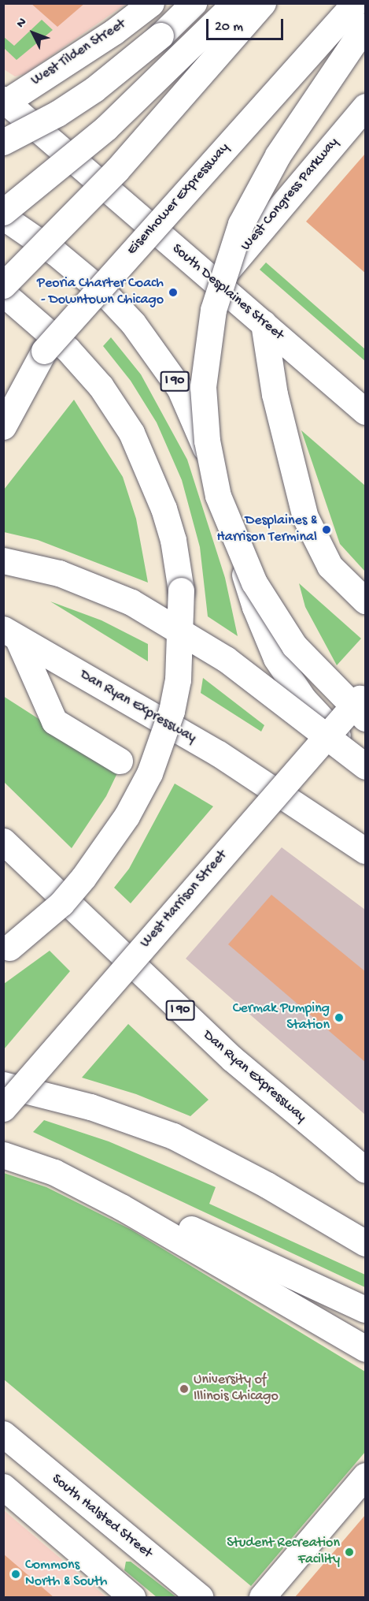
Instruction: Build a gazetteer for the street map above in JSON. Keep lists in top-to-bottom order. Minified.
{"streets":{"main road":["West Tilden Street","West Congress Parkway","Eisenhower Expressway","South Desplaines Street","I 90","Dan Ryan Expressway","West Harrison Street","South Halsted Street"]},"crossings":[["West Tilden Street","South Desplaines Street"],["West Congress Parkway","South Desplaines Street"]],"places":["Peoria Charter Coach - Downtown Chicago","Desplaines & Harrison Terminal","Cermak Pumping Station","University of Illinois Chicago","Student Recreation Facility","Commons North & South"],"scale_bar":"20 m","north":"top left"}
